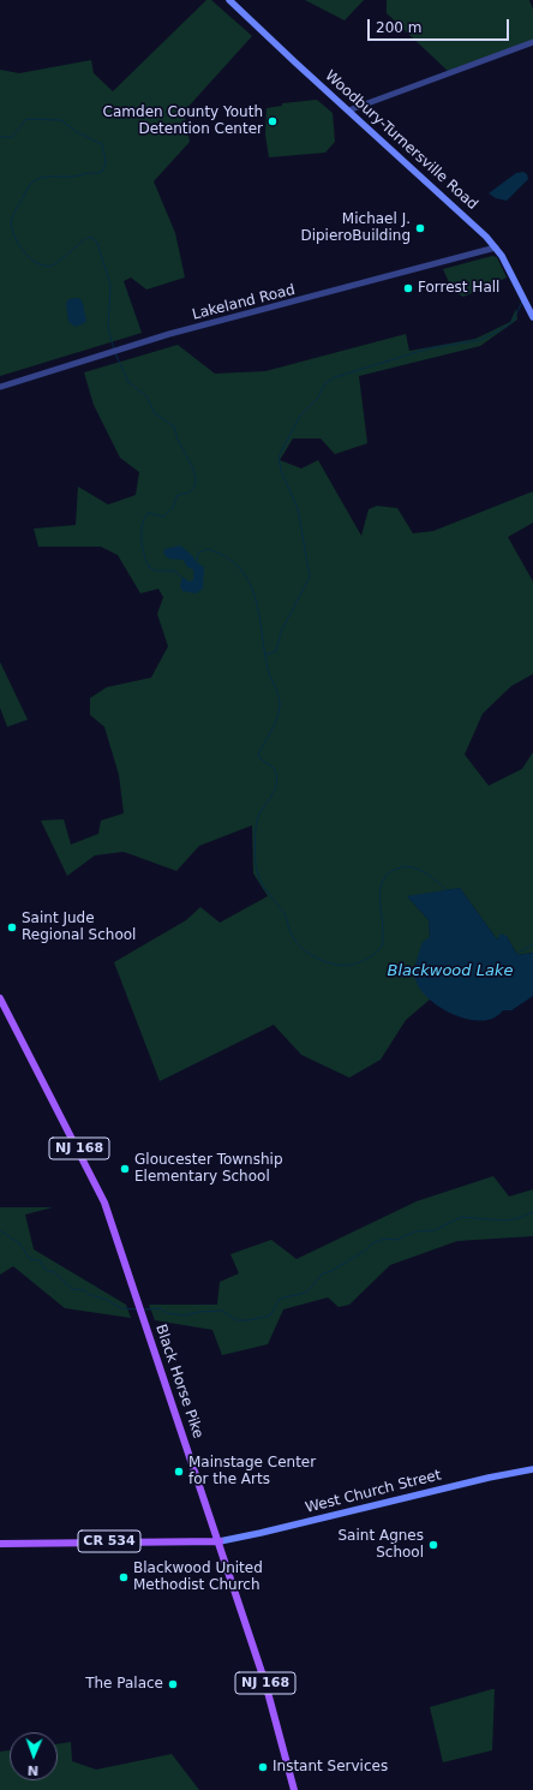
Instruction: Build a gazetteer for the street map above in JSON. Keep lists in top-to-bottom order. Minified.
{"streets":{"main road":["Woodbury-Turnersville Road","NJ 168","Black Horse Pike","West Church Street","CR 534"],"street":["Lakeland Road"]},"crossings":[["Woodbury-Turnersville Road","Lakeland Road"],["Black Horse Pike","West Church Street"],["Black Horse Pike","CR 534"],["West Church Street","CR 534"]],"water":["Blackwood Lake"],"places":["Camden County Youth Detention Center","Michael J. DipieroBuilding","Forrest Hall","Saint Jude Regional School","Gloucester Township Elementary School","Mainstage Center for the Arts","Saint Agnes School","Blackwood United Methodist Church","The Palace","Instant Services"],"scale_bar":"200 m","north":"bottom"}
